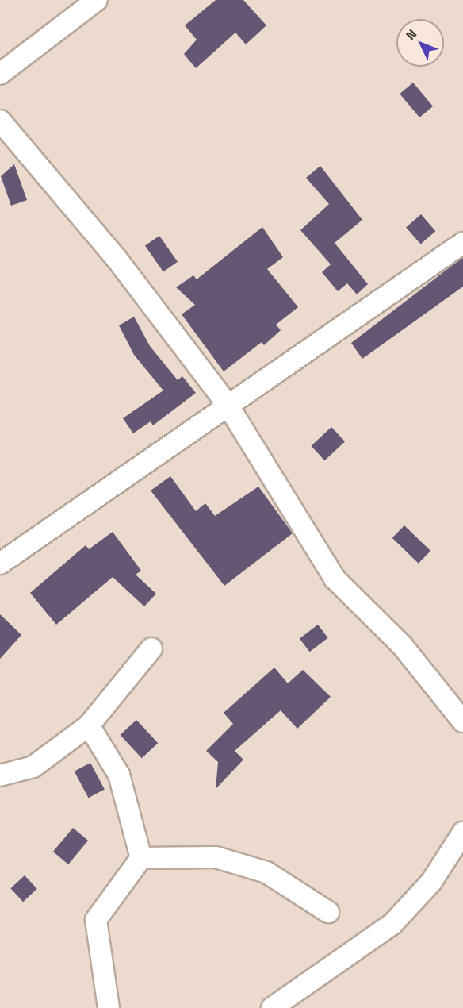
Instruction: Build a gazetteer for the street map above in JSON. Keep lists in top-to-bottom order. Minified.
{"north":"top left"}
